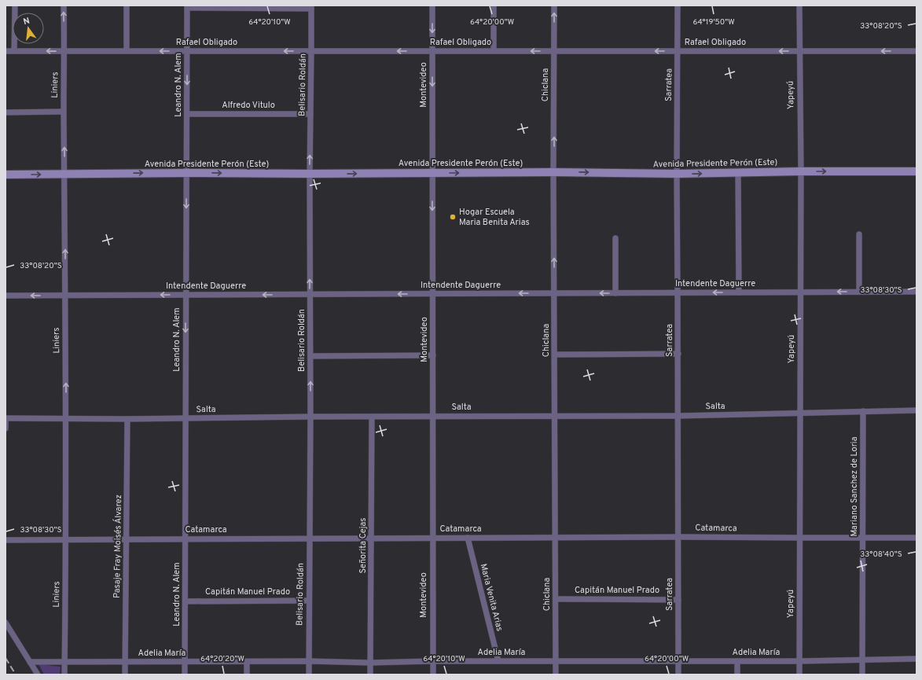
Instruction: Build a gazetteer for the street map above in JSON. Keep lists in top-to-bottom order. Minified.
{"streets":{"main road":["Avenida Presidente Perón (Este)"],"street":["Rafael Obligado","Liniers","Leandro N. Alem","Belisario Roldán","Montevideo","Chiclana","Sarratea","Yapeyú","Alfredo Vitulo","Intendente Daguerre","Salta","Mariano Sanchez de Loria","Catamarca","Señorita Cejas","Pasaje Fray Moisés Álvarez","Capitán Manuel Prado","Maria Venita Arias","Adelia María"]},"crossings":[["Rafael Obligado","Liniers"],["Rafael Obligado","Leandro N. Alem"],["Rafael Obligado","Belisario Roldán"],["Rafael Obligado","Montevideo"],["Rafael Obligado","Chiclana"],["Rafael Obligado","Sarratea"],["Rafael Obligado","Yapeyú"],["Liniers","Avenida Presidente Perón (Este)"],["Liniers","Intendente Daguerre"],["Liniers","Salta"],["Liniers","Catamarca"],["Liniers","Adelia María"],["Leandro N. Alem","Alfredo Vitulo"],["Leandro N. Alem","Avenida Presidente Perón (Este)"],["Leandro N. Alem","Intendente Daguerre"],["Leandro N. Alem","Salta"],["Leandro N. Alem","Catamarca"],["Leandro N. Alem","Capitán Manuel Prado"],["Leandro N. Alem","Adelia María"],["Belisario Roldán","Alfredo Vitulo"],["Belisario Roldán","Avenida Presidente Perón (Este)"],["Belisario Roldán","Intendente Daguerre"],["Belisario Roldán","Salta"],["Belisario Roldán","Catamarca"],["Belisario Roldán","Capitán Manuel Prado"],["Belisario Roldán","Adelia María"],["Montevideo","Avenida Presidente Perón (Este)"],["Montevideo","Intendente Daguerre"],["Montevideo","Salta"],["Montevideo","Catamarca"],["Montevideo","Adelia María"],["Chiclana","Avenida Presidente Perón (Este)"],["Chiclana","Intendente Daguerre"],["Chiclana","Salta"],["Chiclana","Catamarca"],["Chiclana","Capitán Manuel Prado"],["Chiclana","Adelia María"],["Sarratea","Avenida Presidente Perón (Este)"],["Sarratea","Intendente Daguerre"],["Sarratea","Salta"],["Sarratea","Catamarca"],["Sarratea","Capitán Manuel Prado"],["Sarratea","Adelia María"],["Yapeyú","Avenida Presidente Perón (Este)"],["Yapeyú","Intendente Daguerre"],["Yapeyú","Salta"],["Yapeyú","Catamarca"],["Yapeyú","Adelia María"],["Salta","Mariano Sanchez de Loria"],["Salta","Señorita Cejas"],["Salta","Pasaje Fray Moisés Álvarez"],["Mariano Sanchez de Loria","Catamarca"],["Mariano Sanchez de Loria","Adelia María"],["Catamarca","Señorita Cejas"],["Catamarca","Pasaje Fray Moisés Álvarez"],["Catamarca","Maria Venita Arias"],["Señorita Cejas","Adelia María"],["Pasaje Fray Moisés Álvarez","Adelia María"],["Maria Venita Arias","Adelia María"]],"one_way":["Rafael Obligado","Liniers","Leandro N. Alem","Belisario Roldán","Montevideo","Chiclana","Avenida Presidente Perón (Este)","Intendente Daguerre"],"places":["Hogar Escuela Maria Benita Arias"],"north":"top","coordinates":["64°20'10\"W","64°20'00\"W","64°19'50\"W","33°08'20\"S","33°08'30\"S","33°08'40\"S","64°20'20\"W"]}
